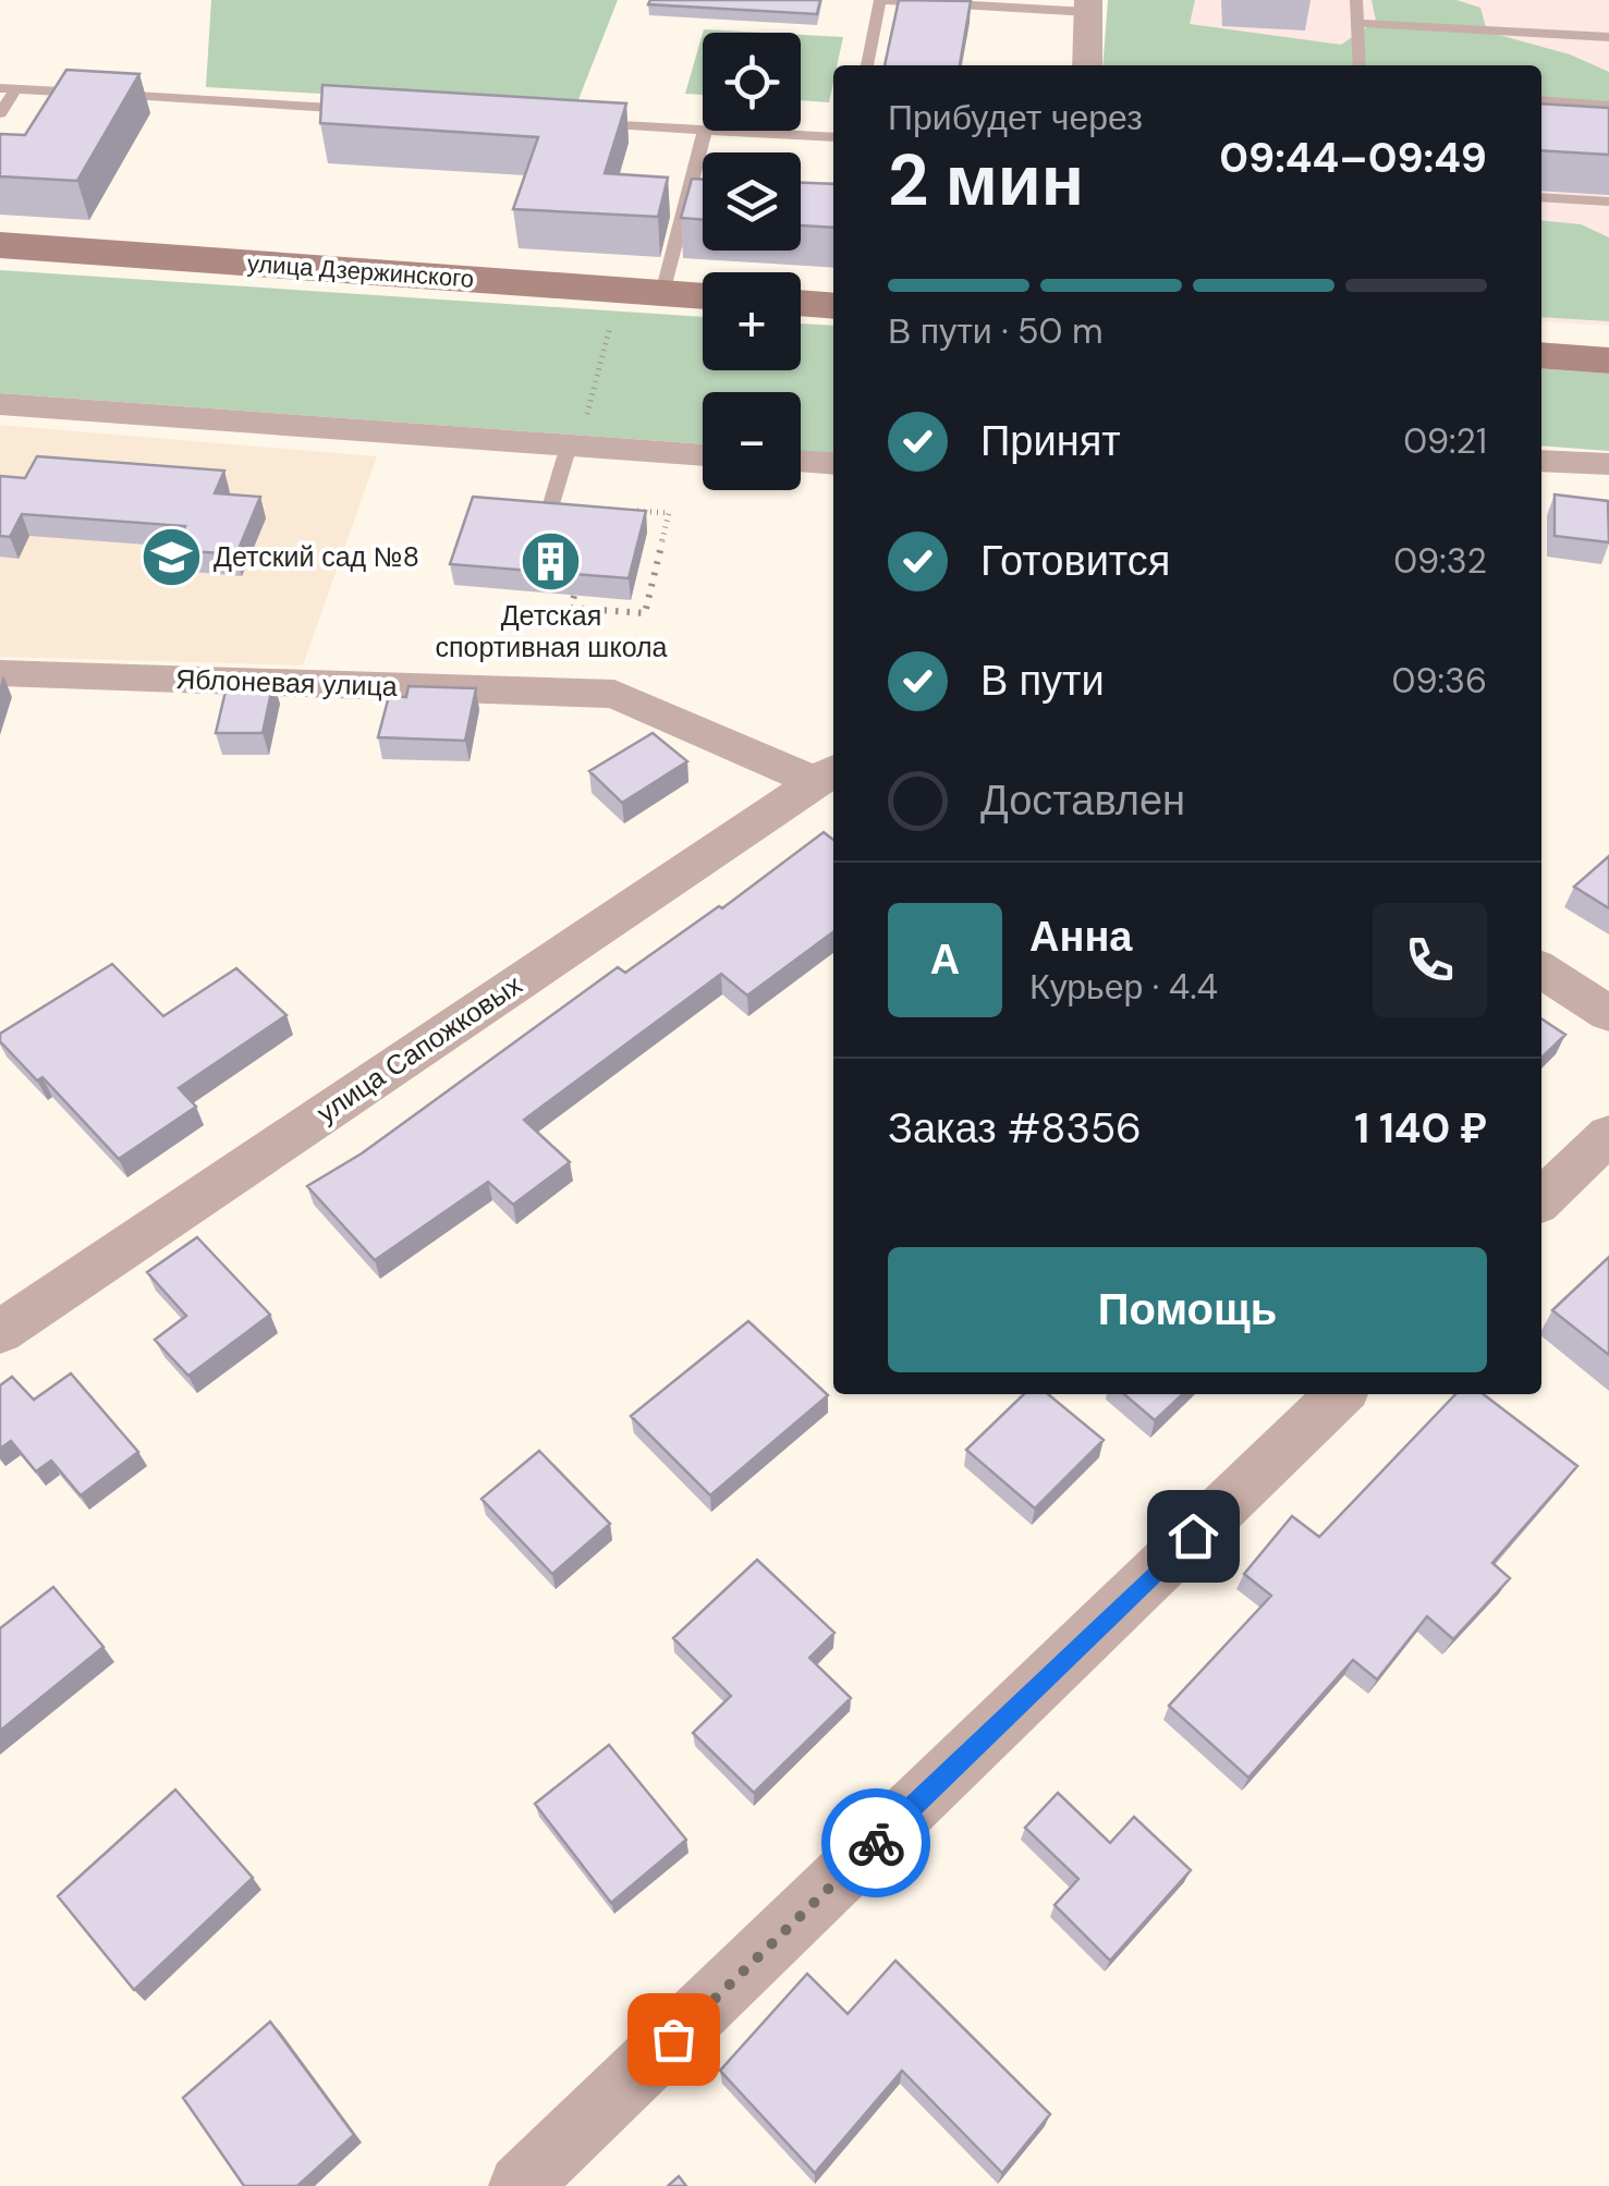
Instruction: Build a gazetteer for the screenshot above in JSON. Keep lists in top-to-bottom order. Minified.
{"streets":{"street":["улица Дзержинского","Яблоневая улица","улица Сапожковых"]},"crossings":[["Яблоневая улица","улица Сапожковых"]],"places":{"school or university":["Детский сад №8"],"building":["Детская спортивная школа"]},"page":{"map_buttons":["+","−"],"heading":["2 мин","Прибудет через","09:44–09:49"],"panel":["Анна","Курьер · 4.4","Заказ #8356","1 140 ₽"],"bar":"В пути · 50 m","list":[["Принят","09:21"],["Готовится","09:32"],["В пути","09:36"],"Доставлен"],"round":"А","buttons":"Помощь"}}
